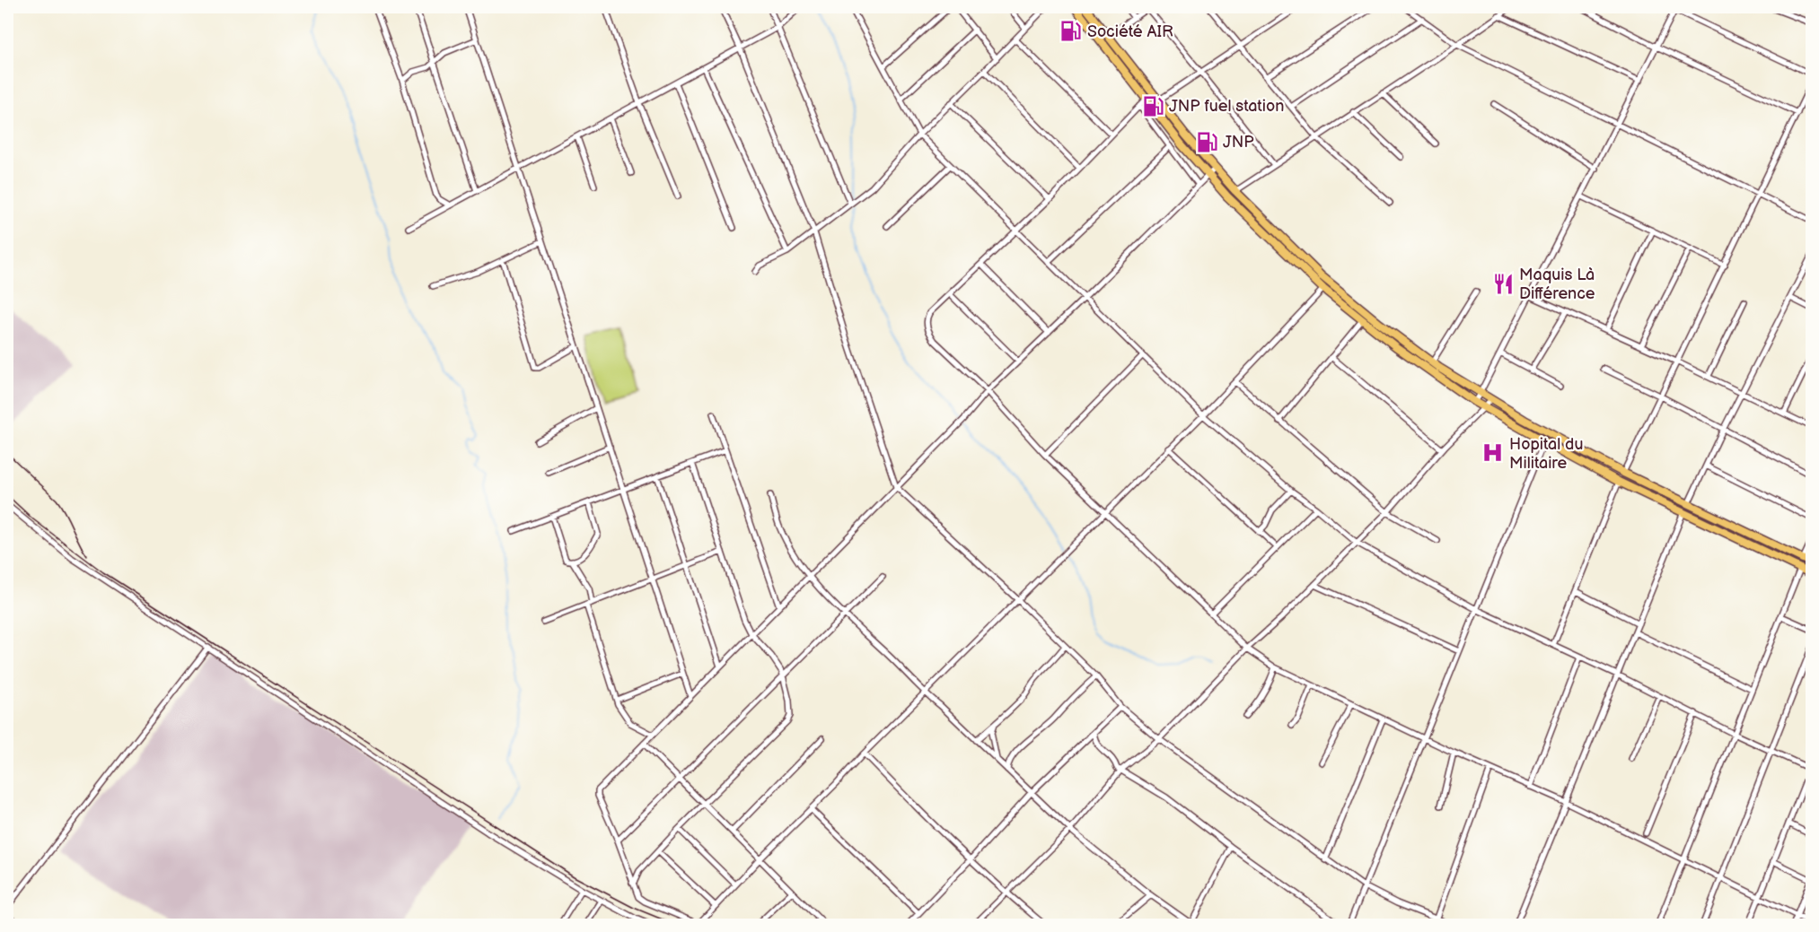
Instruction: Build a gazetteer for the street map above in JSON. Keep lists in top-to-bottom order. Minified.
{"places":{"fuel station":["Société AIR","JNP fuel station","JNP"],"restaurant":["Maquis Là Différence"],"hospital":["Hopital du Militaire"]}}
